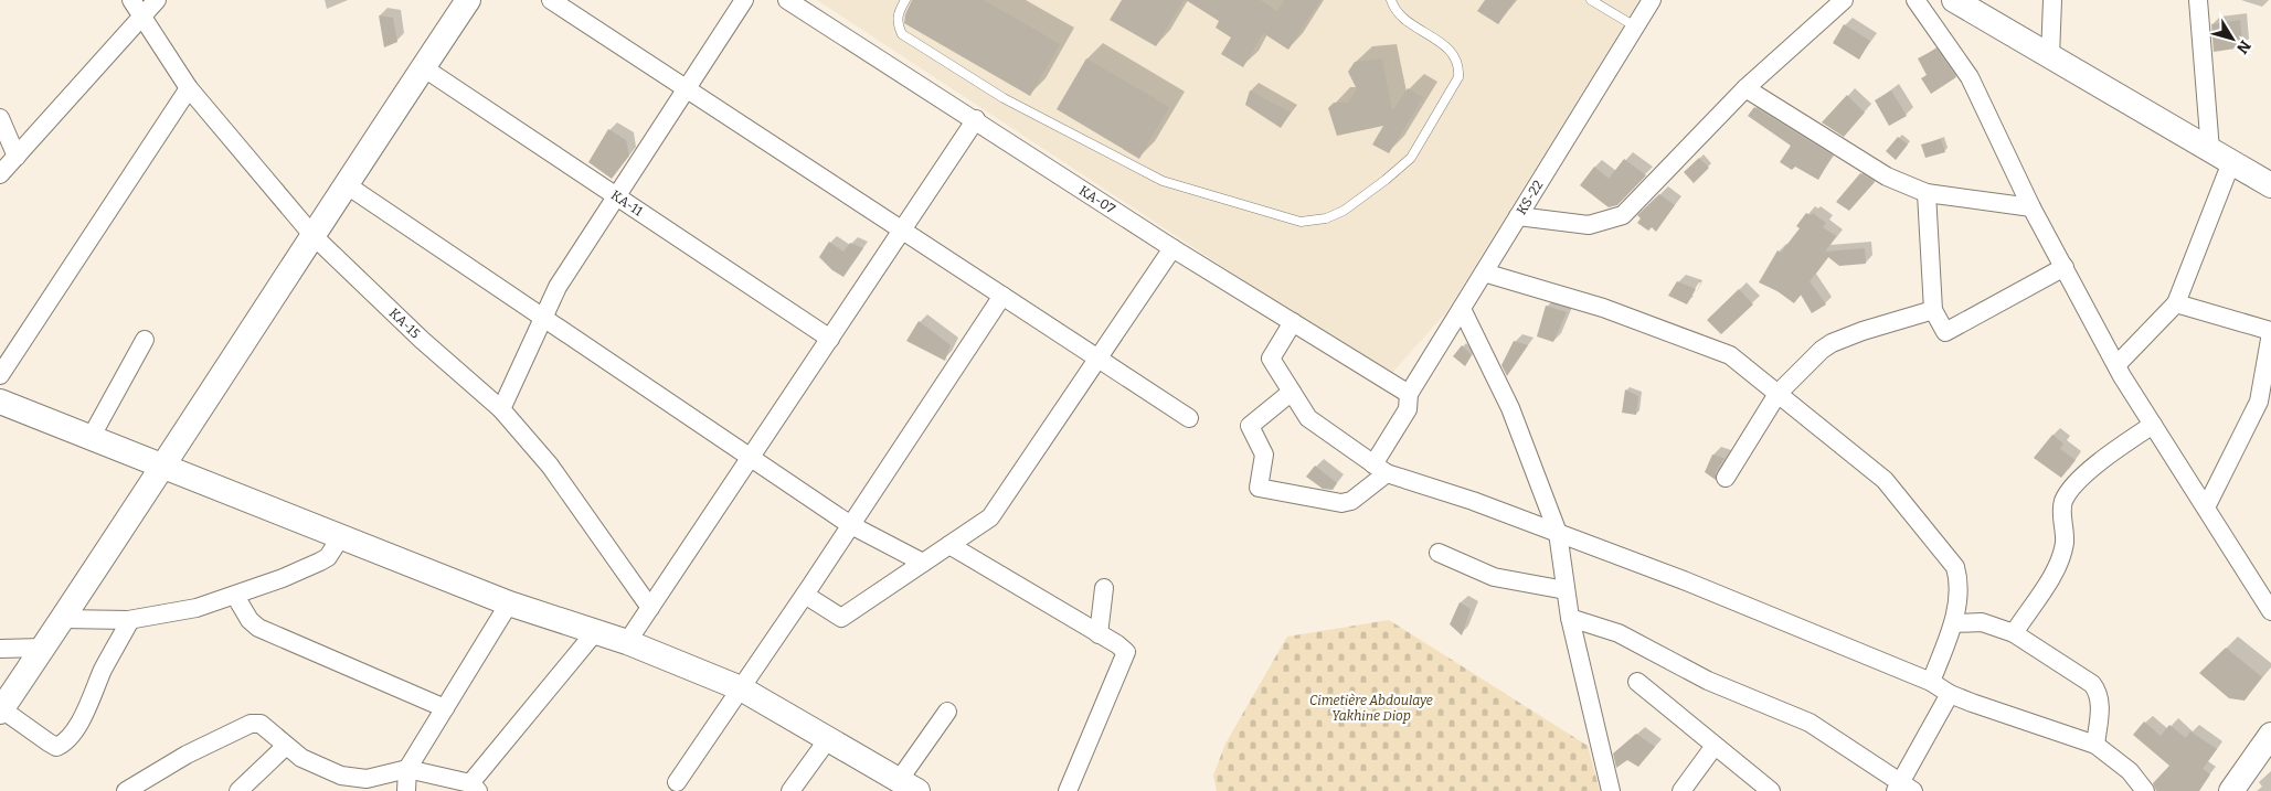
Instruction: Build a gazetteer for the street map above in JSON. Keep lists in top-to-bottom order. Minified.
{"streets":{"street":["KS-22","KA-07","KA-11","KA-15"]},"crossings":[["KS-22","KA-07"]],"parks":["Cimetière Abdoulaye Yakhine Diop"],"north":"bottom right"}
